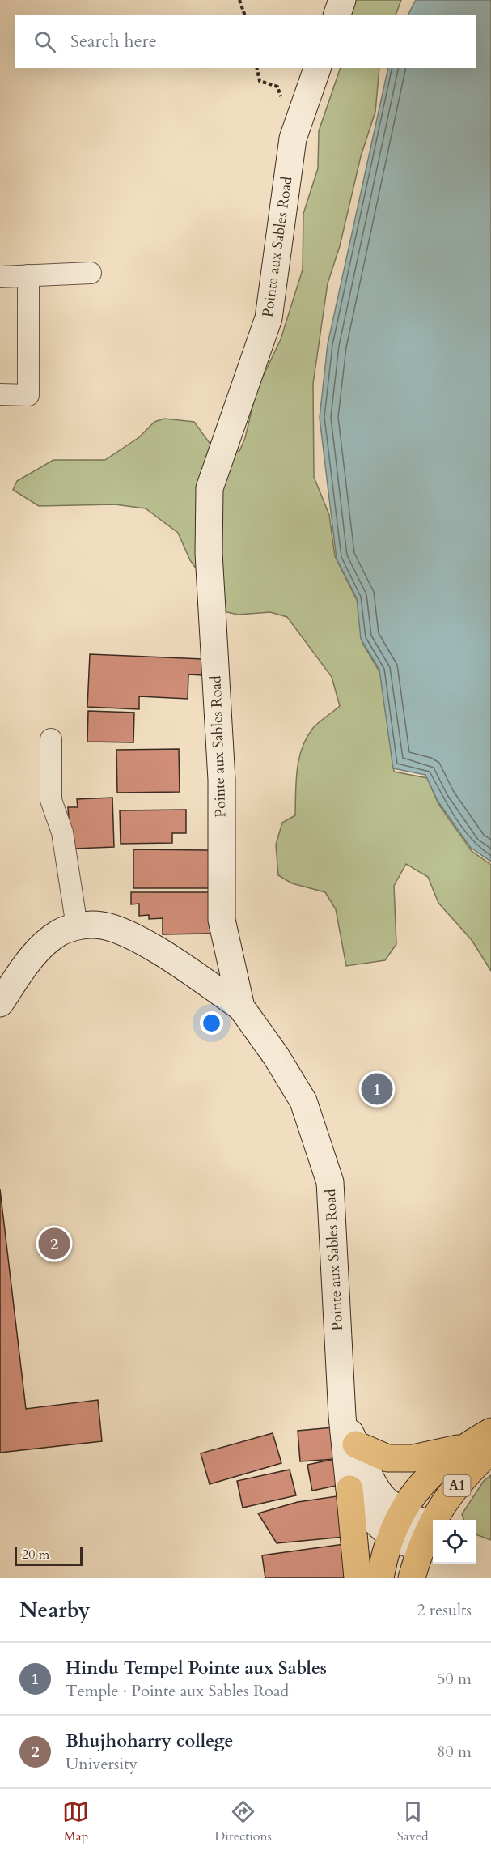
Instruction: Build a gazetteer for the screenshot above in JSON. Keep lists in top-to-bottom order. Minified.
{"streets":{"main road":["Pointe aux Sables Road","A1"]},"scale_bar":"20 m","page":{"search":"Search here","pins":["1","2"],"scale":"20 m","heading":["Nearby","2 results"],"list":[{"mark":"1","name":"Hindu Tempel Pointe aux Sables","note":"Temple · Pointe aux Sables Road","value":"50 m"},{"mark":"2","name":"Bhujhoharry college","note":"University","value":"80 m"}],"nav":["Map","Directions","Saved"]}}
